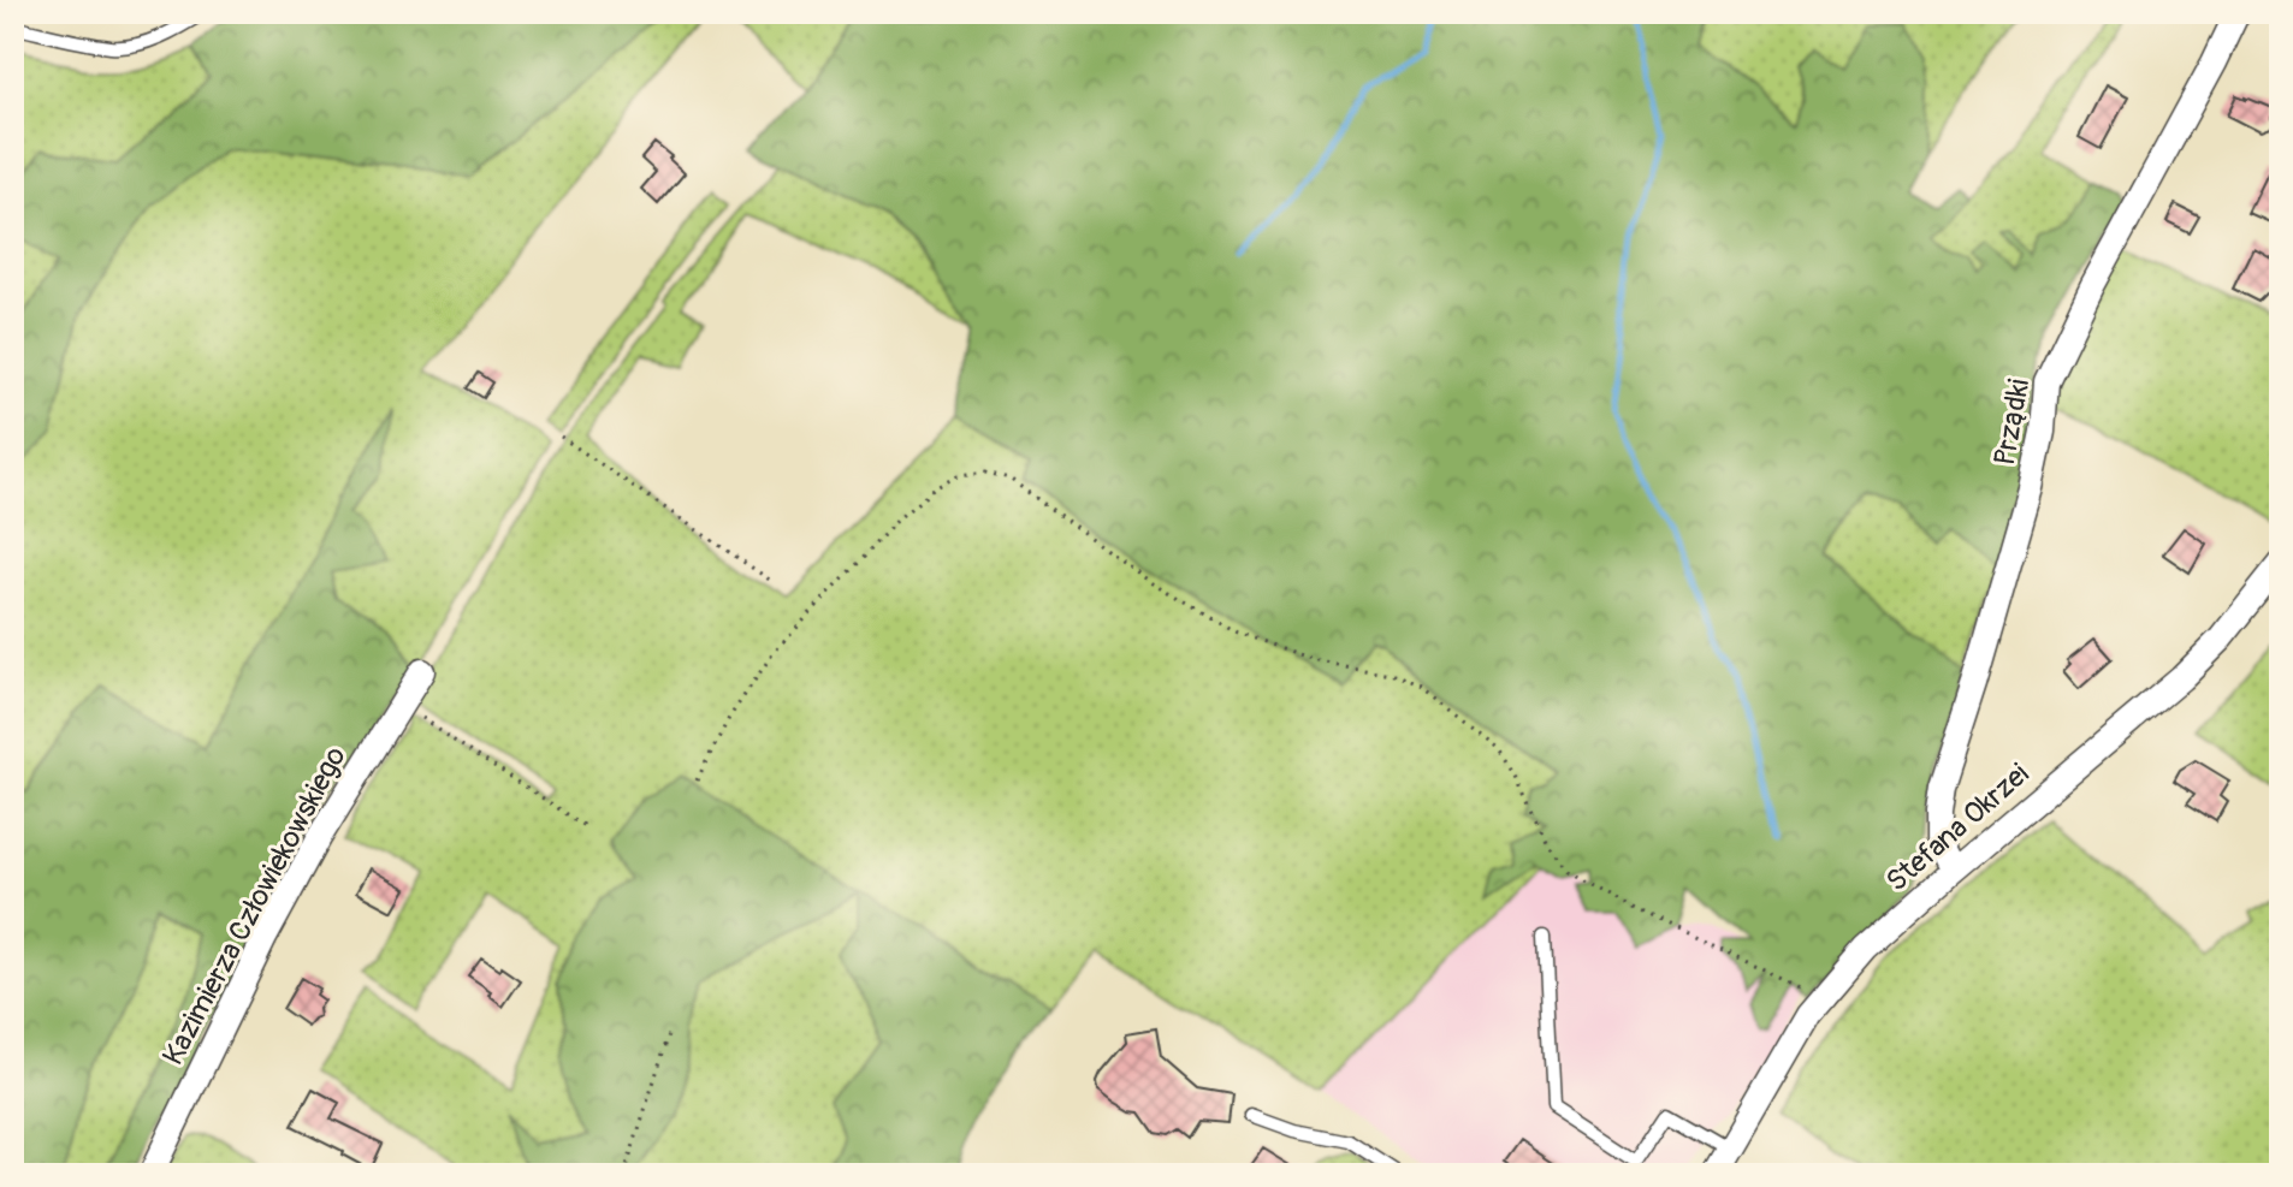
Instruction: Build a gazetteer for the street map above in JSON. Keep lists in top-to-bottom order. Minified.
{"streets":{"street":["Prządki","Stefana Okrzei","Kazimierza Człowiekowskiego"]},"crossings":[["Prządki","Stefana Okrzei"]]}
